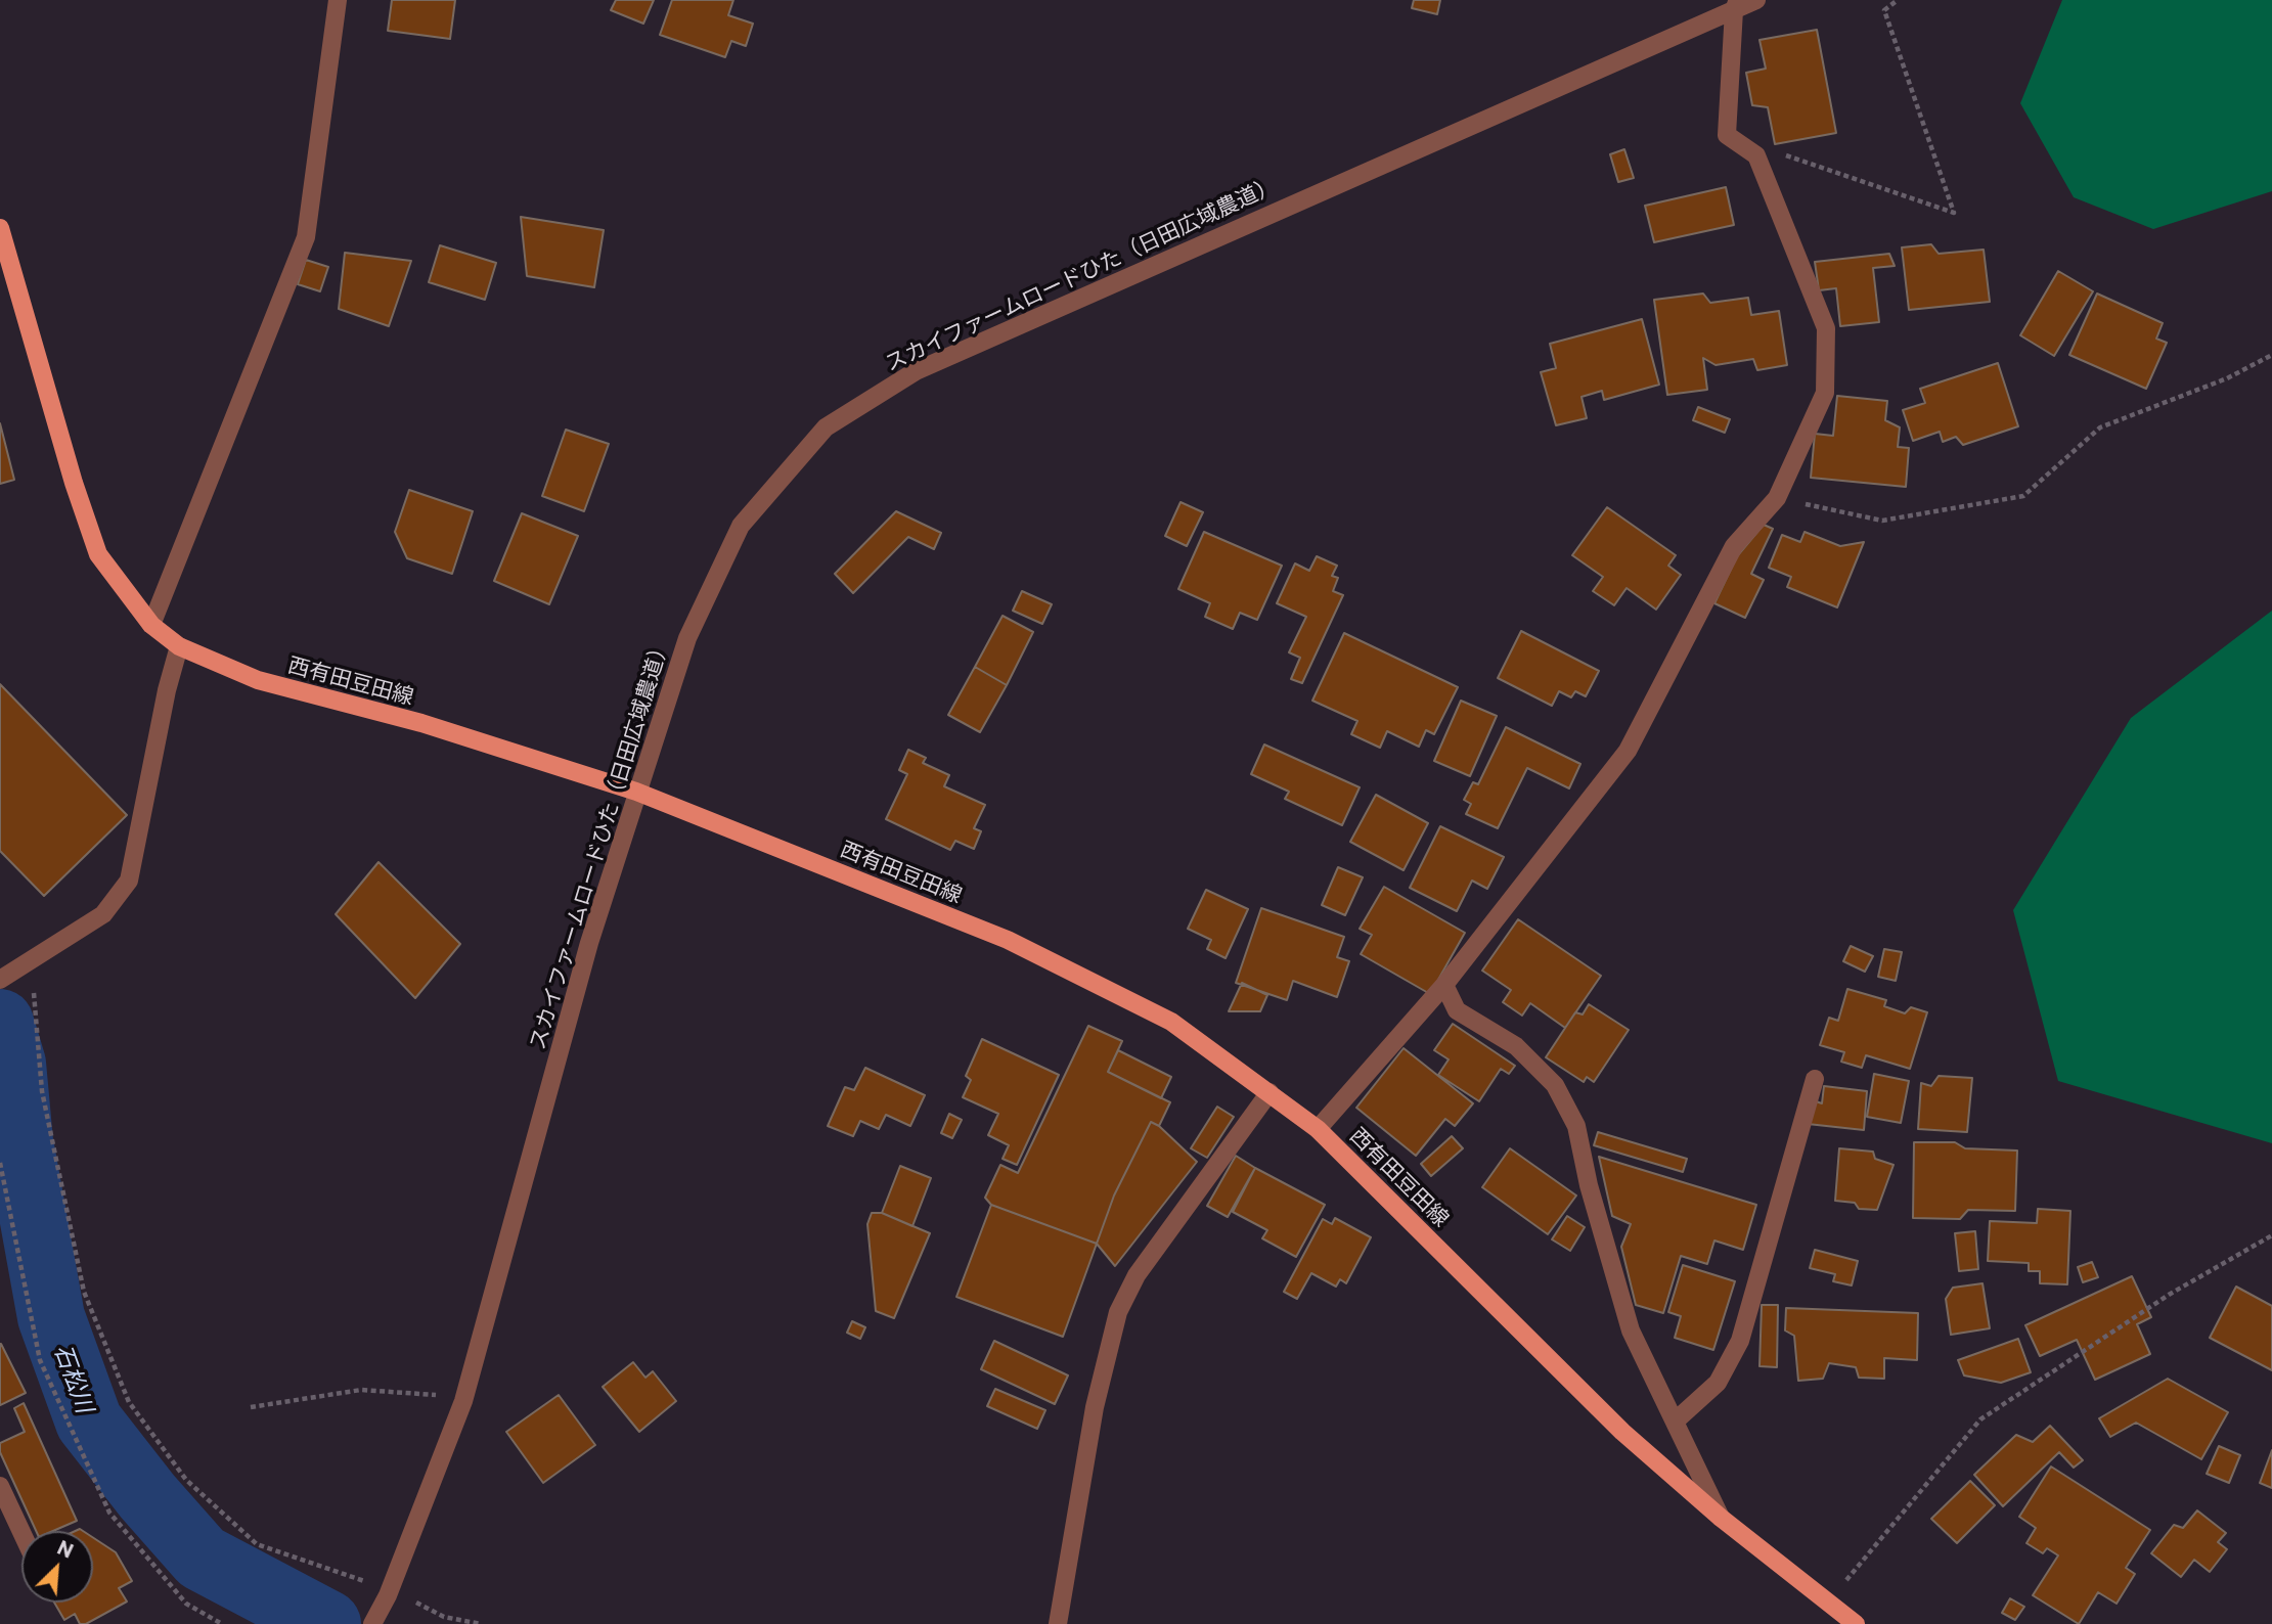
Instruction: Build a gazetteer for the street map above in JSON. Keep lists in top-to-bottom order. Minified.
{"streets":{"main road":["西有田豆田線"],"street":["スカイファームロードひた（日田広域農道）"]},"crossings":[["スカイファームロードひた（日田広域農道）","西有田豆田線"]],"water":["石松川"],"north":"top right"}
